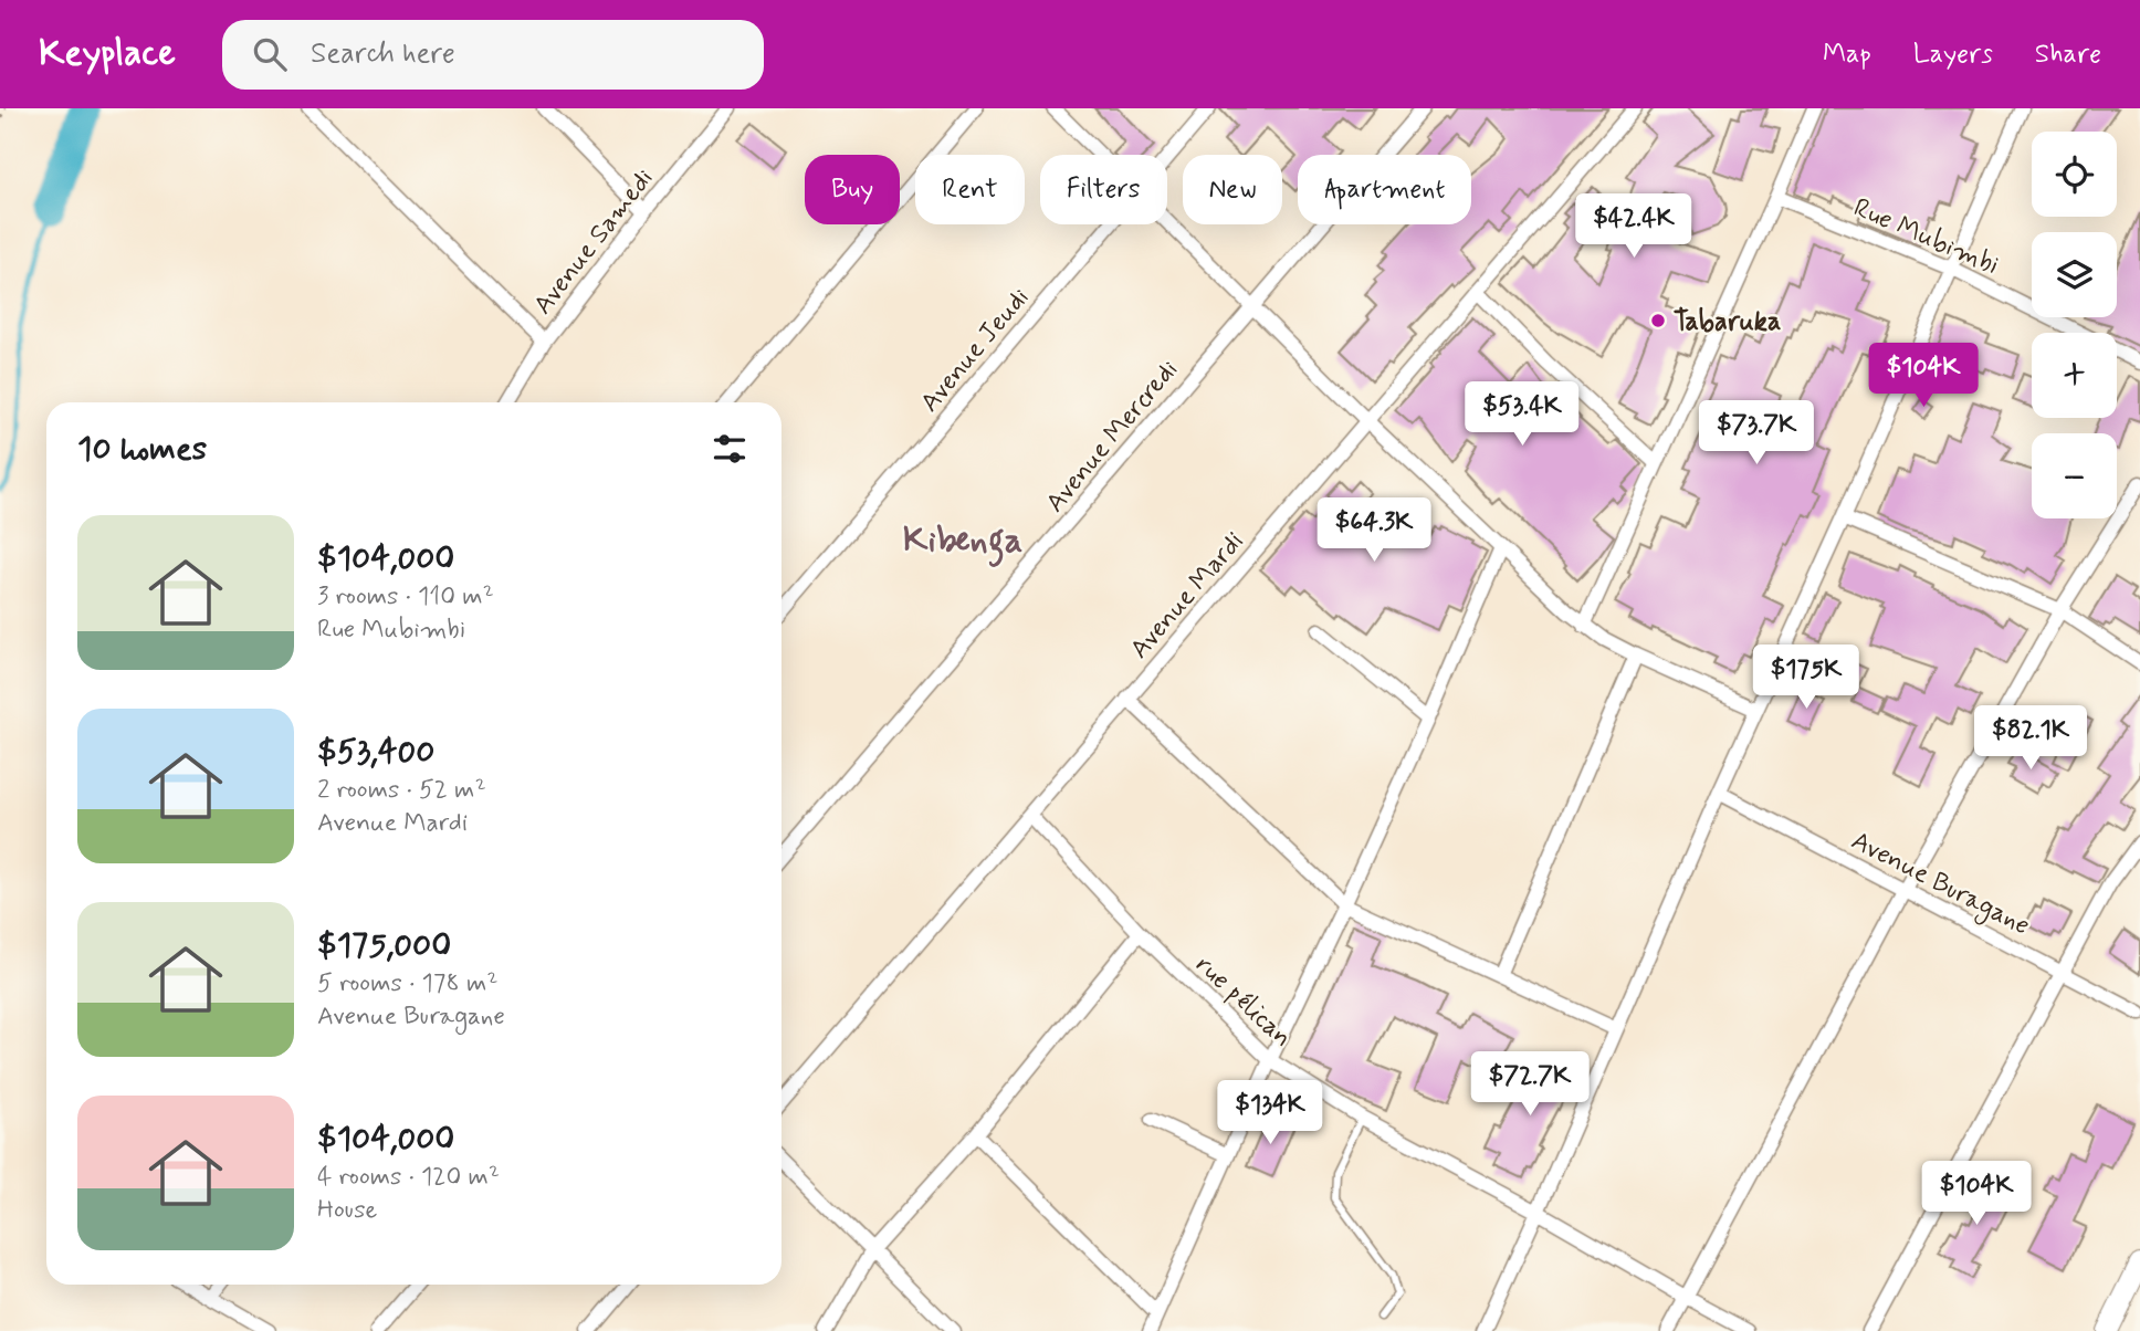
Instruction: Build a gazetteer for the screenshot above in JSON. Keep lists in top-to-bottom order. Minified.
{"streets":{"street":["Rue Mubimbi","Avenue Samedi","Avenue Jeudi","Avenue Mercredi","Avenue Mardi","Avenue Buragane","rue pélican"]},"crossings":[["Avenue Mardi","rue pélican"]],"districts":["Kibenga"],"places":["Tabaruka"],"page":{"header":"Keyplace","search":"Search here","nav":["Map","Layers","Share"],"map_buttons":["+","−"],"chip":["Buy","Rent","Filters","New","Apartment"],"price":["$42.4K","$104K","$53.4K","$73.7K","$64.3K","$175K","$82.1K","$72.7K","$134K","$104K"],"heading":"10 homes","list":[{"name":"$104,000","note":"3 rooms · 110 m² · Rue Mubimbi"},{"name":"$53,400","note":"2 rooms · 52 m² · Avenue Mardi"},{"name":"$175,000","note":"5 rooms · 178 m² · Avenue Buragane"},{"name":"$104,000","note":"4 rooms · 120 m² · House"}]}}
